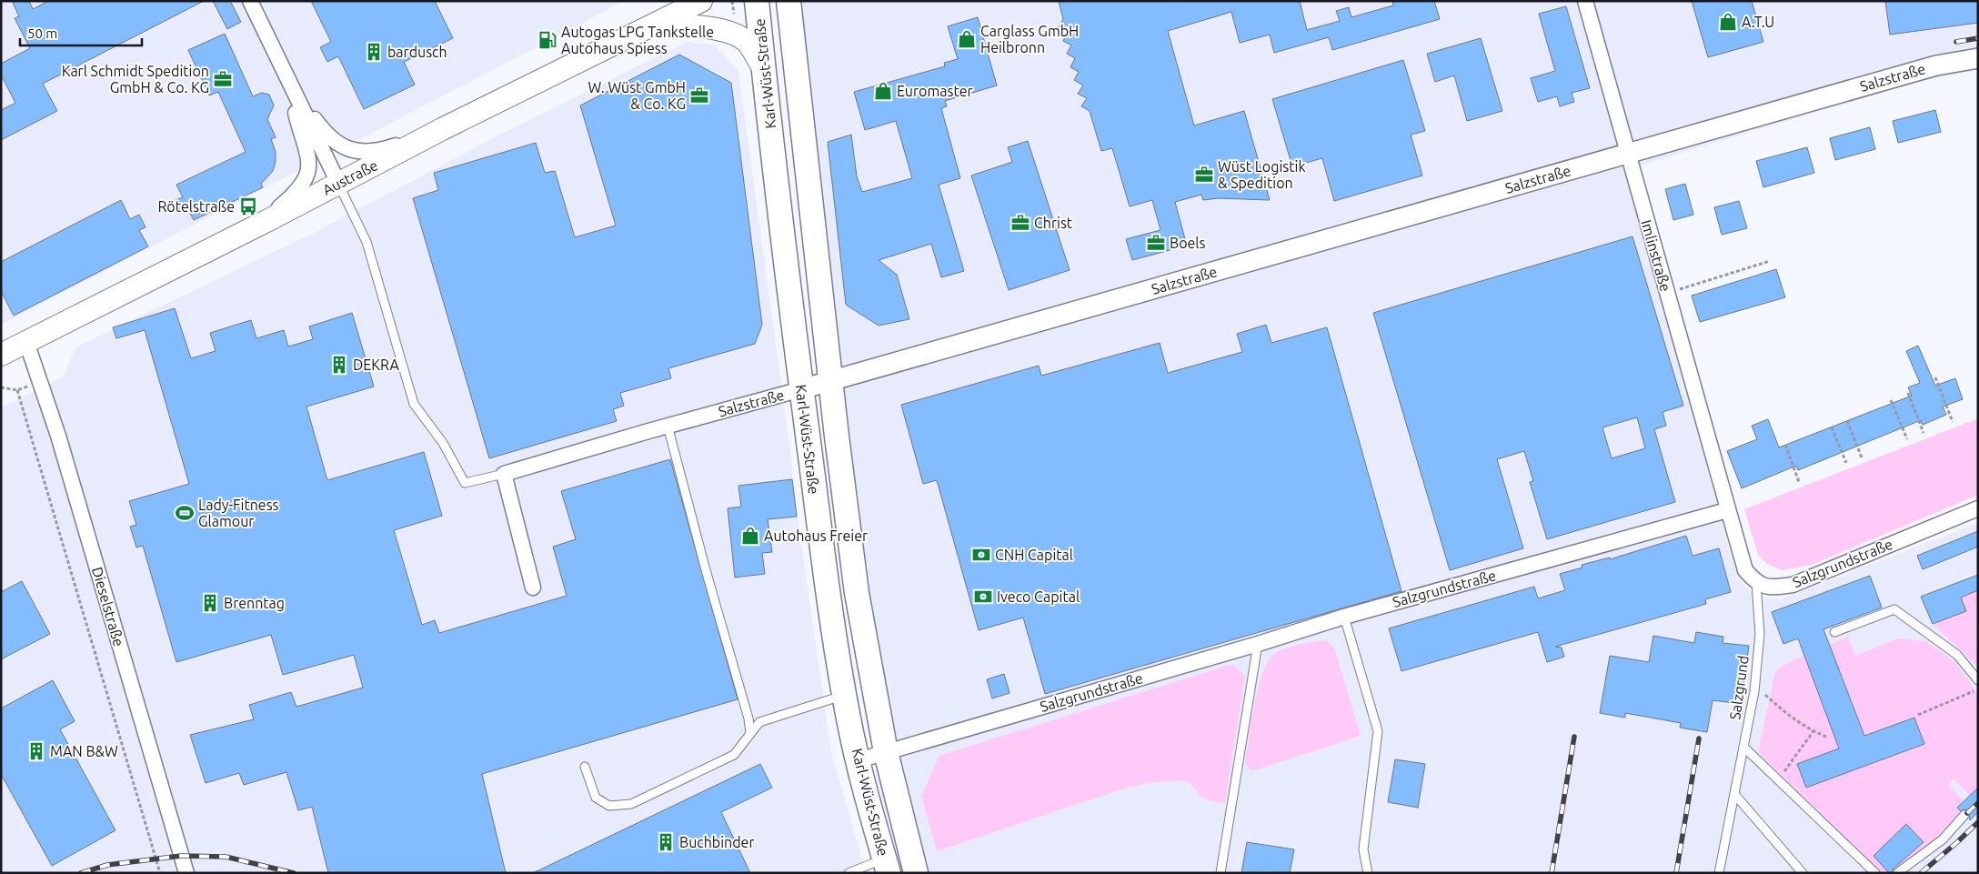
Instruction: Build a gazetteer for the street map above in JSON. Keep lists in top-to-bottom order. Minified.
{"streets":{"main road":["Karl-Wüst-Straße","Austraße"],"street":["Salzstraße","Imlinstraße","Salzgrundstraße","Dieselstraße"],"lane":["Salzgrund"]},"crossings":[["Karl-Wüst-Straße","Salzstraße"],["Karl-Wüst-Straße","Salzgrundstraße"],["Salzstraße","Imlinstraße"],["Austraße","Dieselstraße"],["Imlinstraße","Salzgrundstraße"],["Salzgrundstraße","Salzgrund"]],"places":{"shop":["A.T.U","Carglass GmbH Heilbronn","Euromaster","Autohaus Freier"],"fuel station":["Autogas LPG Tankstelle Autohaus Spiess"],"building":["bardusch","DEKRA","Brenntag","MAN B&W","Buchbinder"],"office":["Karl Schmidt Spedition GmbH & Co. KG","W. Wüst GmbH & Co. KG","Wüst Logistik & Spedition","Christ","Boels"],"bus stop":["Rötelstraße"],"sports":["Lady-Fitness Glamour"],"bank":["CNH Capital","Iveco Capital"]},"scale_bar":"50 m"}
